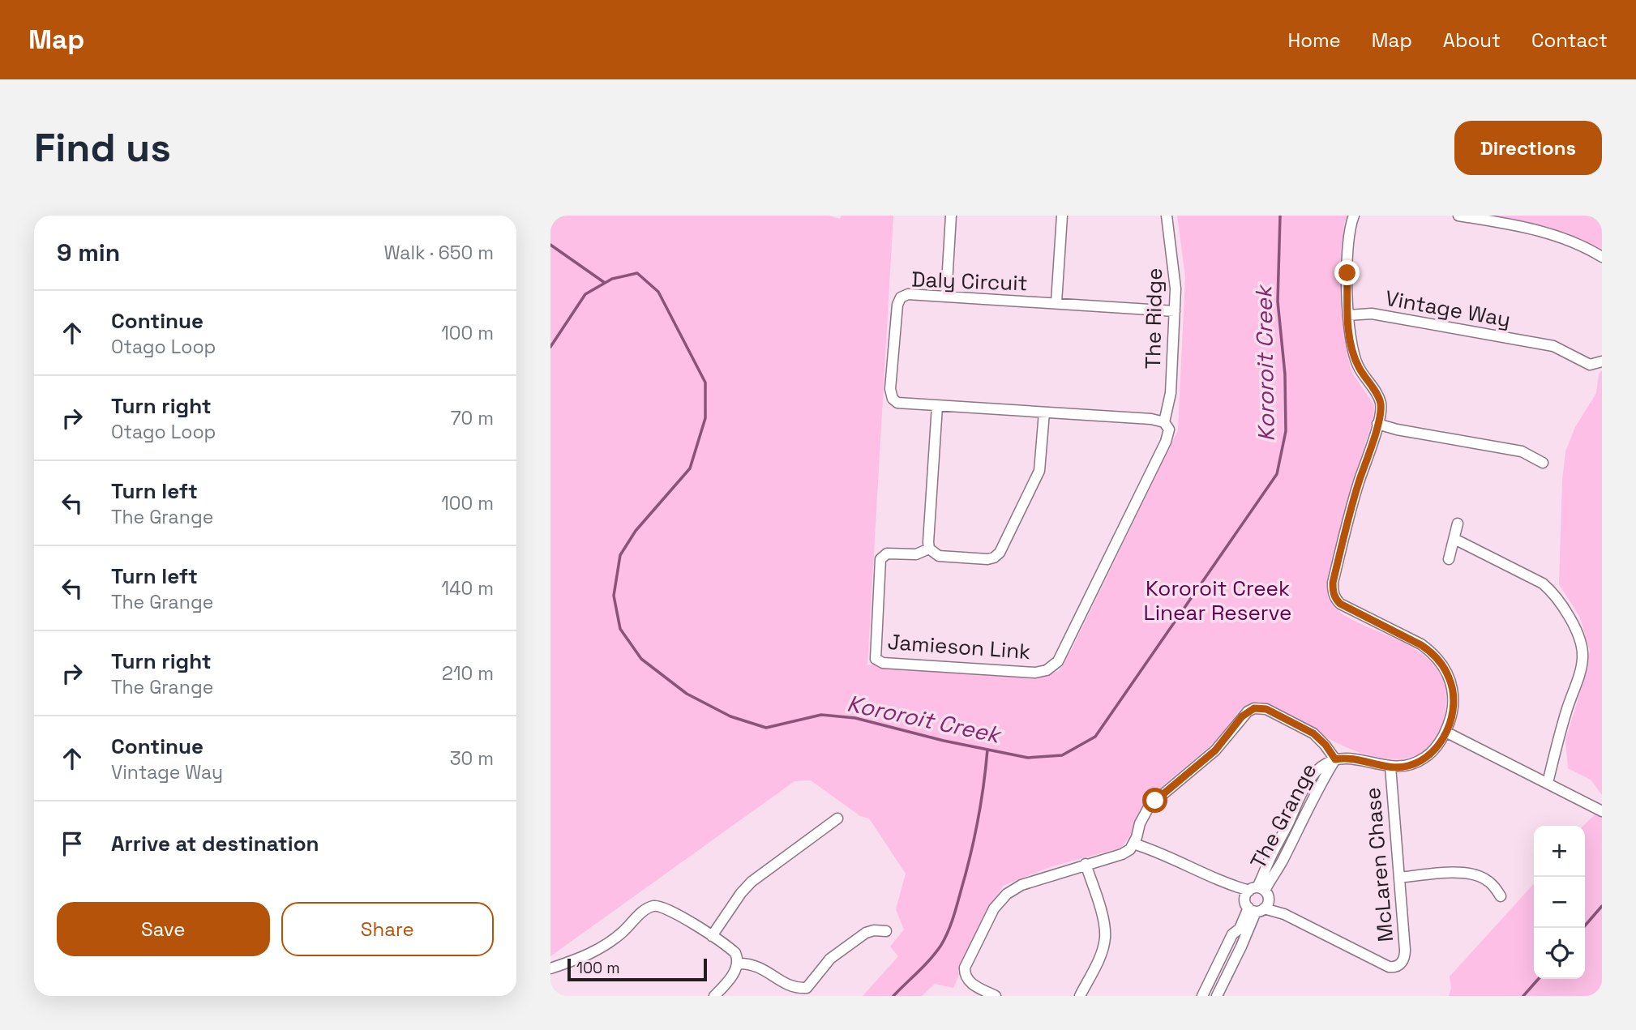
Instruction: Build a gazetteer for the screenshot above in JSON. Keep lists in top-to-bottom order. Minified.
{"streets":{"street":["Daly Circuit","Vintage Way","The Ridge","Jamieson Link","The Grange","McLaren Chase"]},"crossings":[["Daly Circuit","The Ridge"],["Daly Circuit","Jamieson Link"],["Vintage Way","The Grange"],["The Ridge","Jamieson Link"],["The Grange","McLaren Chase"]],"water":["Kororoit Creek"],"parks":["Kororoit Creek Linear Reserve"],"scale_bar":"100 m","page":{"header":"Map","nav":["Home","Map","About","Contact"],"buttons":["Directions",["Save","Share"]],"title":"Find us","heading":["9 min","Walk · 650 m"],"list":[["Continue","Otago Loop","100 m"],["Turn right","Otago Loop","70 m"],["Turn left","The Grange","100 m"],["Turn left","The Grange","140 m"],["Turn right","The Grange","210 m"],["Continue","Vintage Way","30 m"],"Arrive at destination"],"map_buttons":["+","−"],"scale":"100 m"}}
